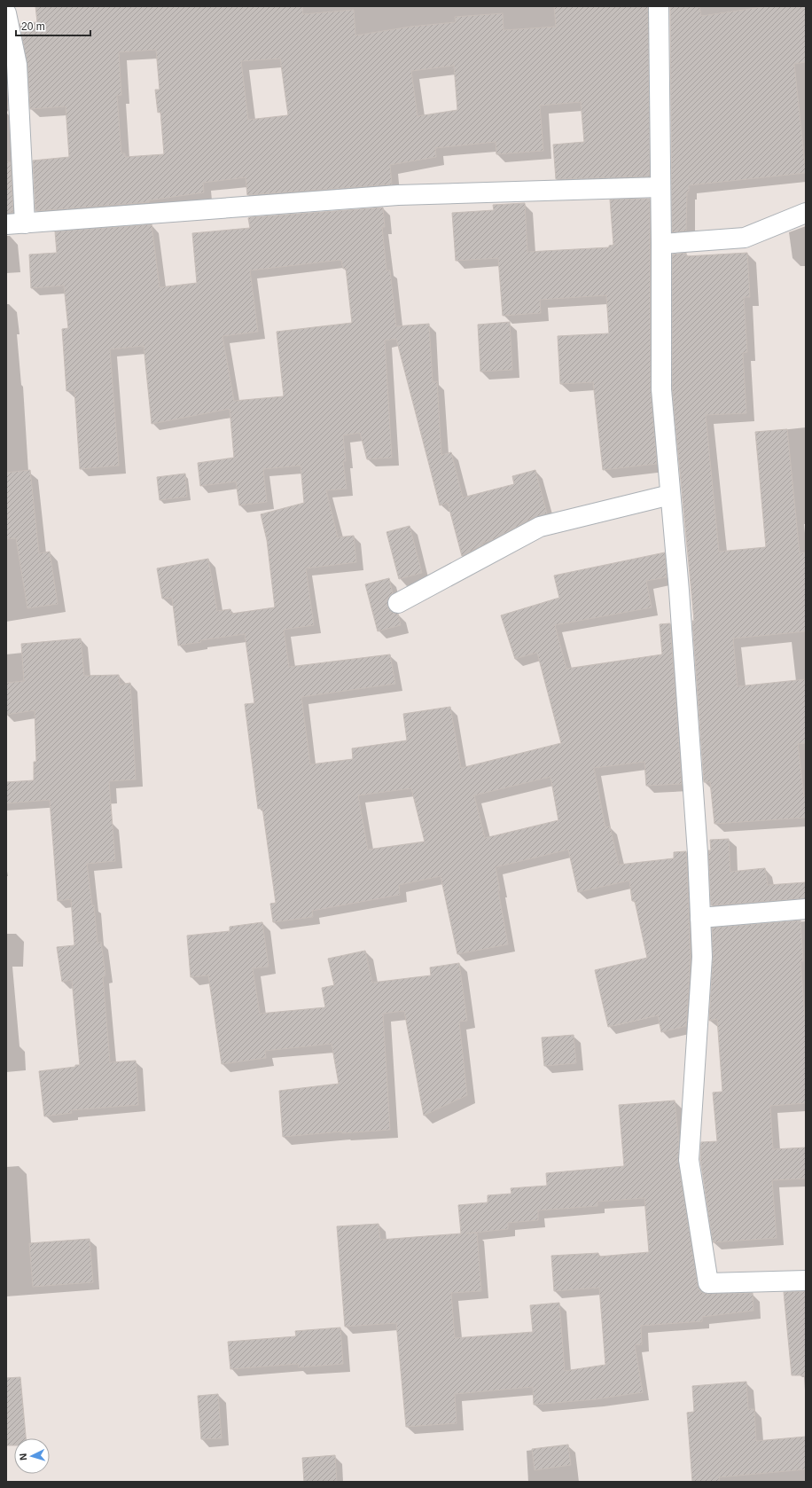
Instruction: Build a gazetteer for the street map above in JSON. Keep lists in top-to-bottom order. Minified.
{"scale_bar":"20 m","north":"left"}
